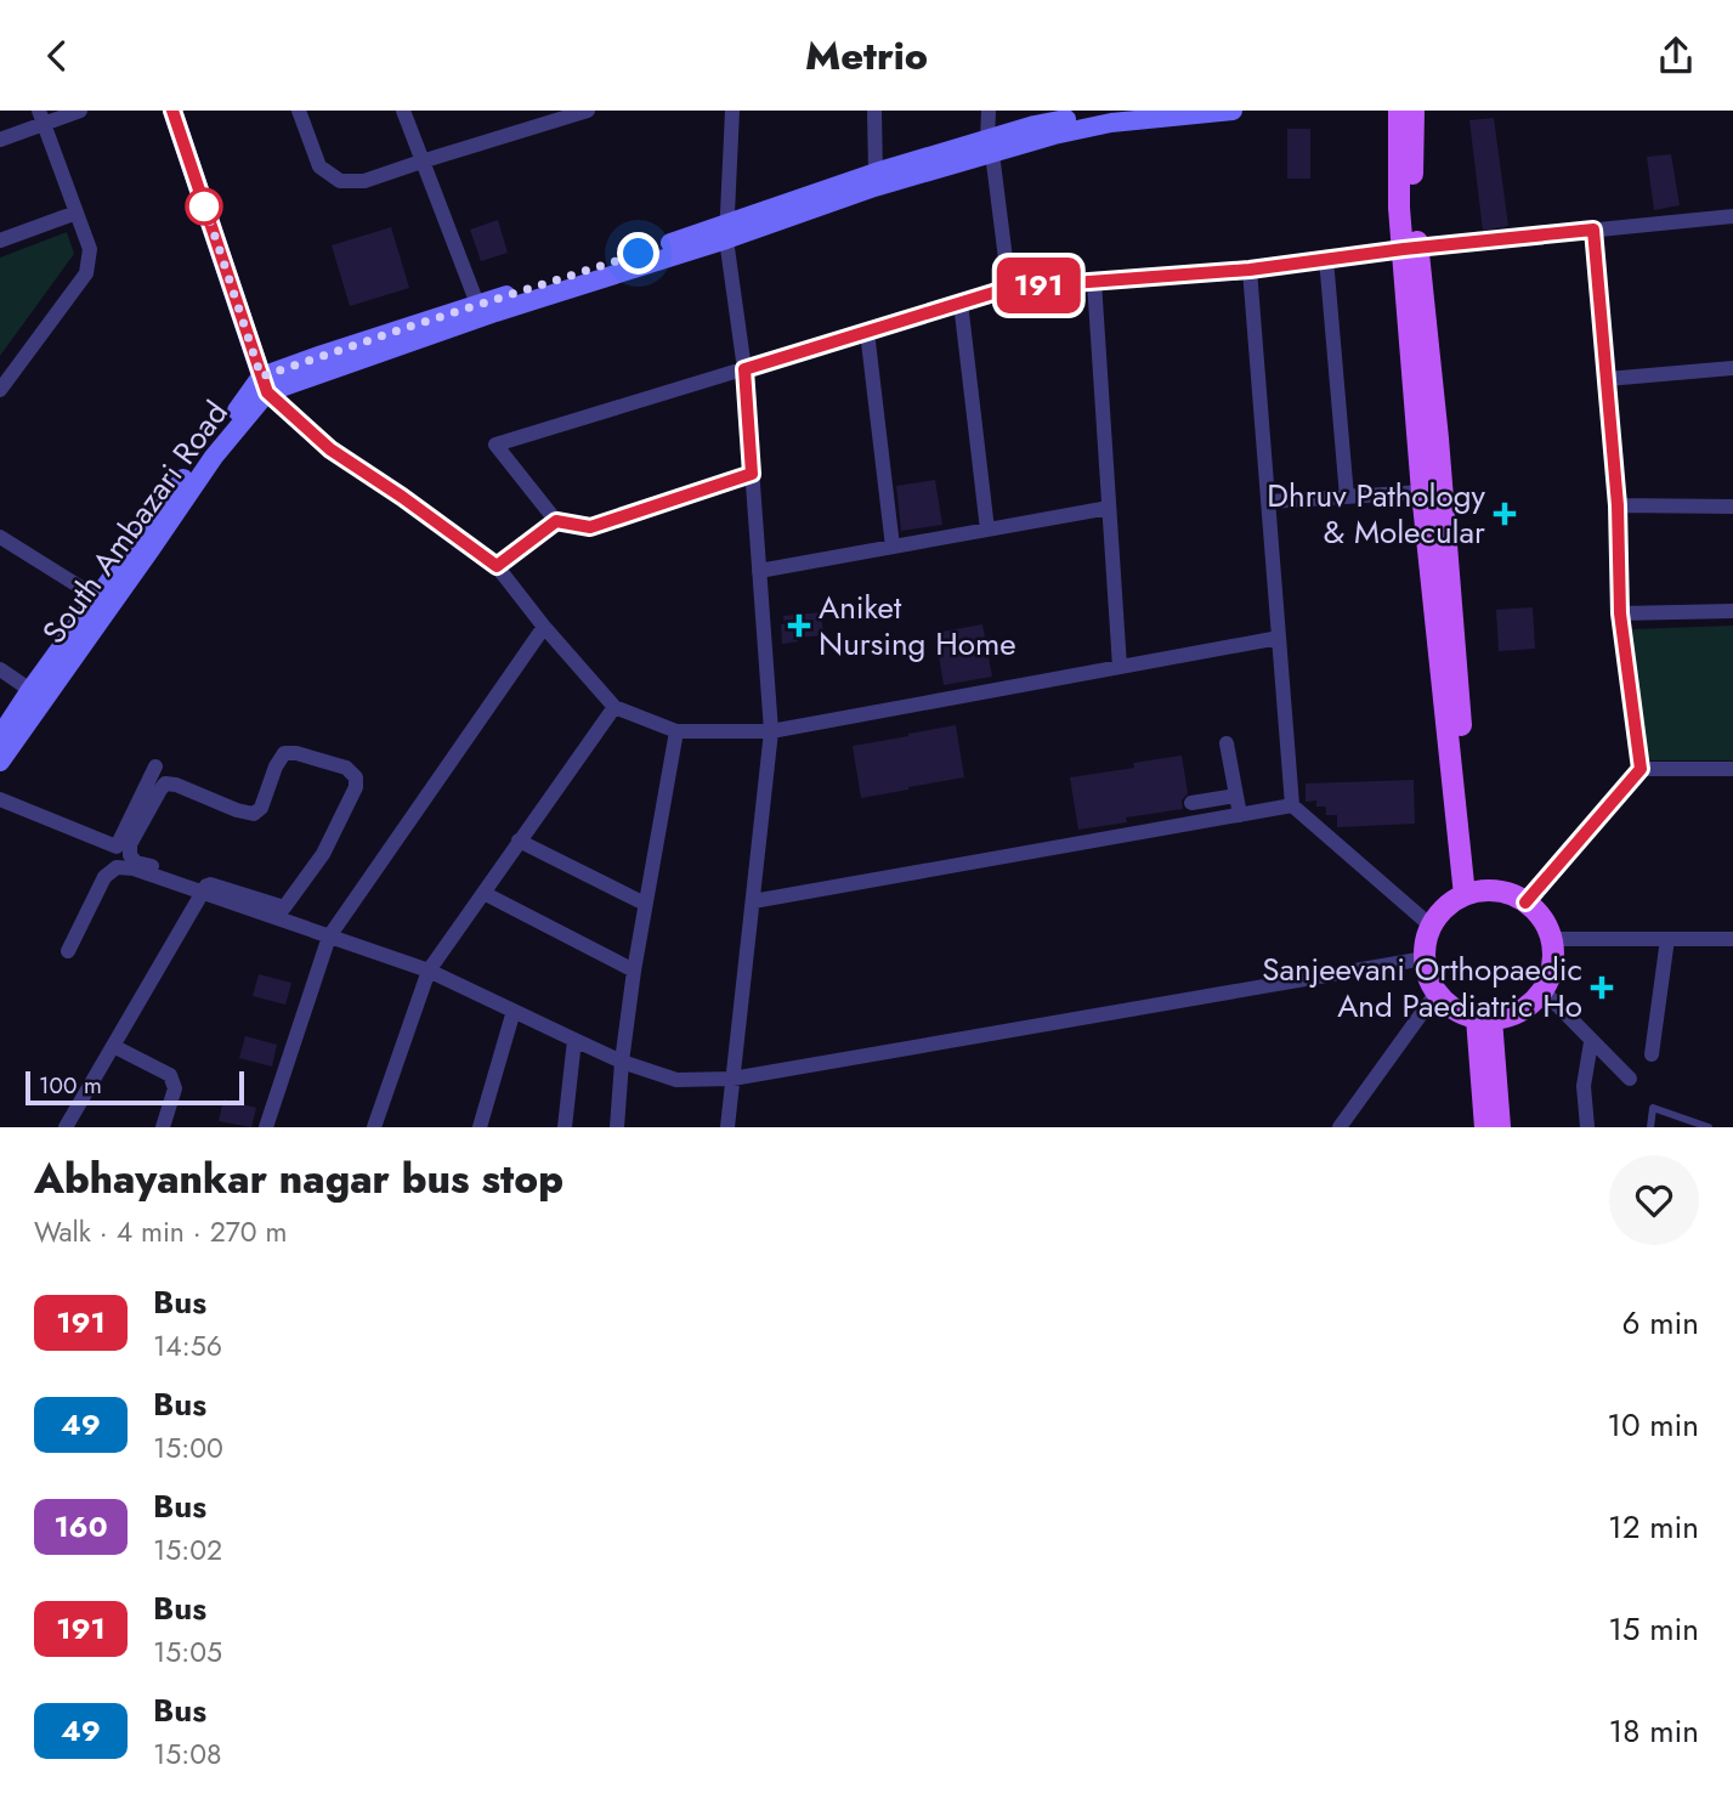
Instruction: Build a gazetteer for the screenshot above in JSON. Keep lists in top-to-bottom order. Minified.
{"streets":{"main road":["South Ambazari Road"]},"places":{"health":["Dhruv Pathology & Molecular","Aniket Nursing Home","Sanjeevani Orthopaedic And Paediatric Ho"]},"lines":["bus line 191"],"scale_bar":"100 m","page":{"header":"Metrio","on_map":"191","scale":"100 m","heading":["Abhayankar nagar bus stop","Walk · 4 min · 270 m"],"list":[{"mark":"191","name":"Bus","note":"14:56","value":"6 min"},{"mark":"49","name":"Bus","note":"15:00","value":"10 min"},{"mark":"160","name":"Bus","note":"15:02","value":"12 min"},{"mark":"191","name":"Bus","note":"15:05","value":"15 min"},{"mark":"49","name":"Bus","note":"15:08","value":"18 min"}]}}
